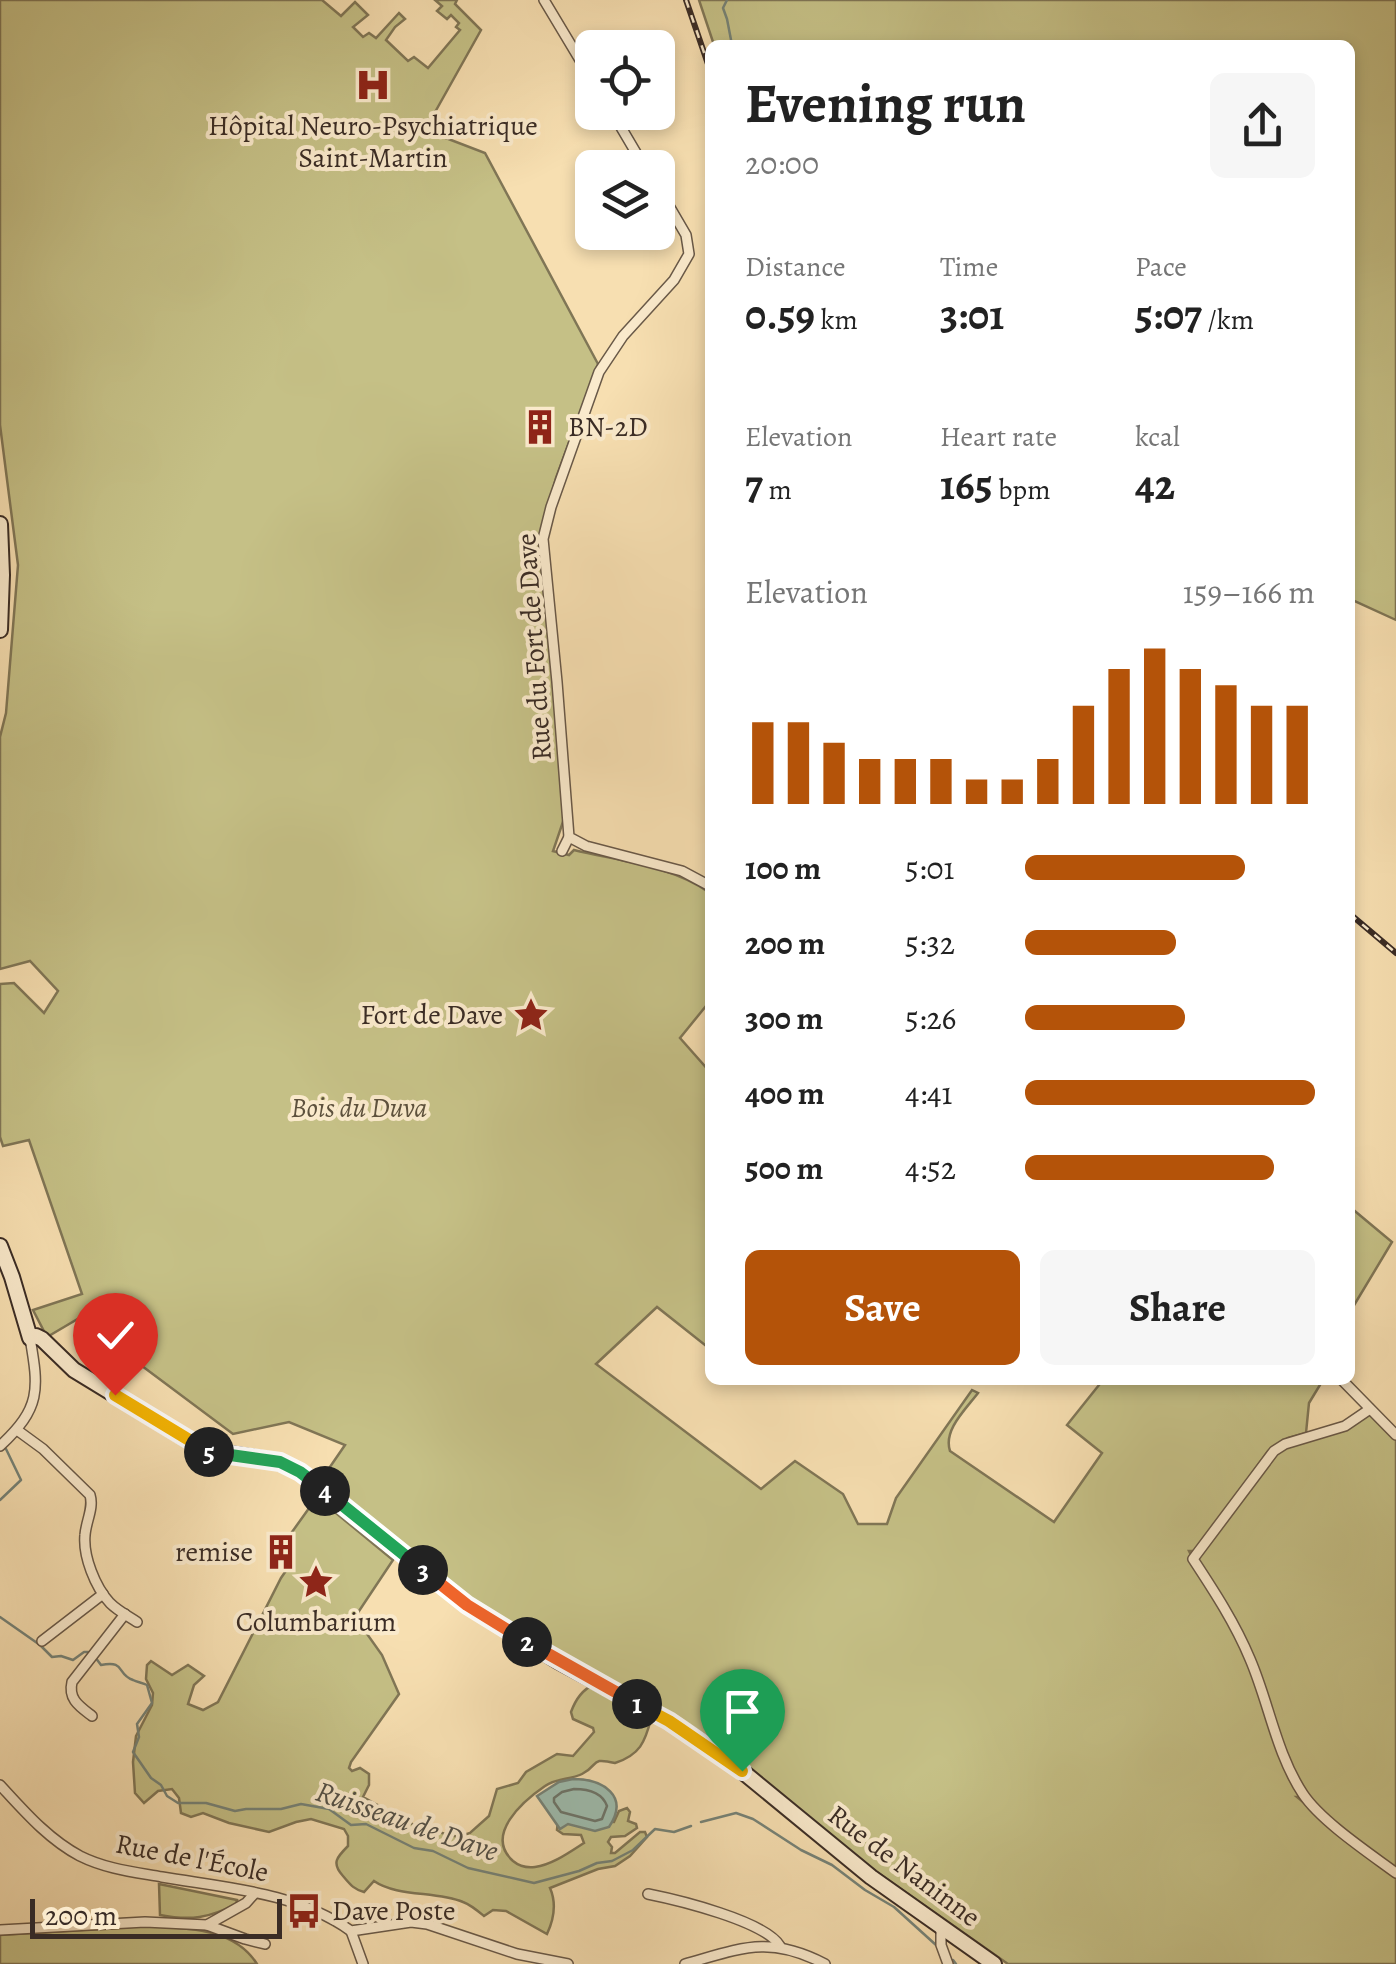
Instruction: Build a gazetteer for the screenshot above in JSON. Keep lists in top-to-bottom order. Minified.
{"streets":{"street":["Rue du Fort de Dave","Rue de l'École","Rue de Naninne"]},"water":["Ruisseau de Dave"],"parks":["Bois du Duva"],"places":{"hospital":["Hôpital Neuro-Psychiatrique Saint-Martin"],"building":["BN-2D","remise"],"place":["Fort de Dave","Columbarium"],"bus stop":["Dave Poste"]},"scale_bar":"200 m","page":{"heading":["Evening run","20:00"],"stats":[["Distance","0.59 km"],["Time","3:01"],["Pace","5:07 /km"],["Elevation","7 m"],["Heart rate","165 bpm"],["kcal","42"]],"chart":["Elevation","159–166 m"],"list":[{"name":"100 m","note":"5:01"},{"name":"200 m","note":"5:32"},{"name":"300 m","note":"5:26"},{"name":"400 m","note":"4:41"},{"name":"500 m","note":"4:52"}],"buttons":["Save","Share"],"pins":["5","4","3","2","1"],"scale":"200 m"}}
